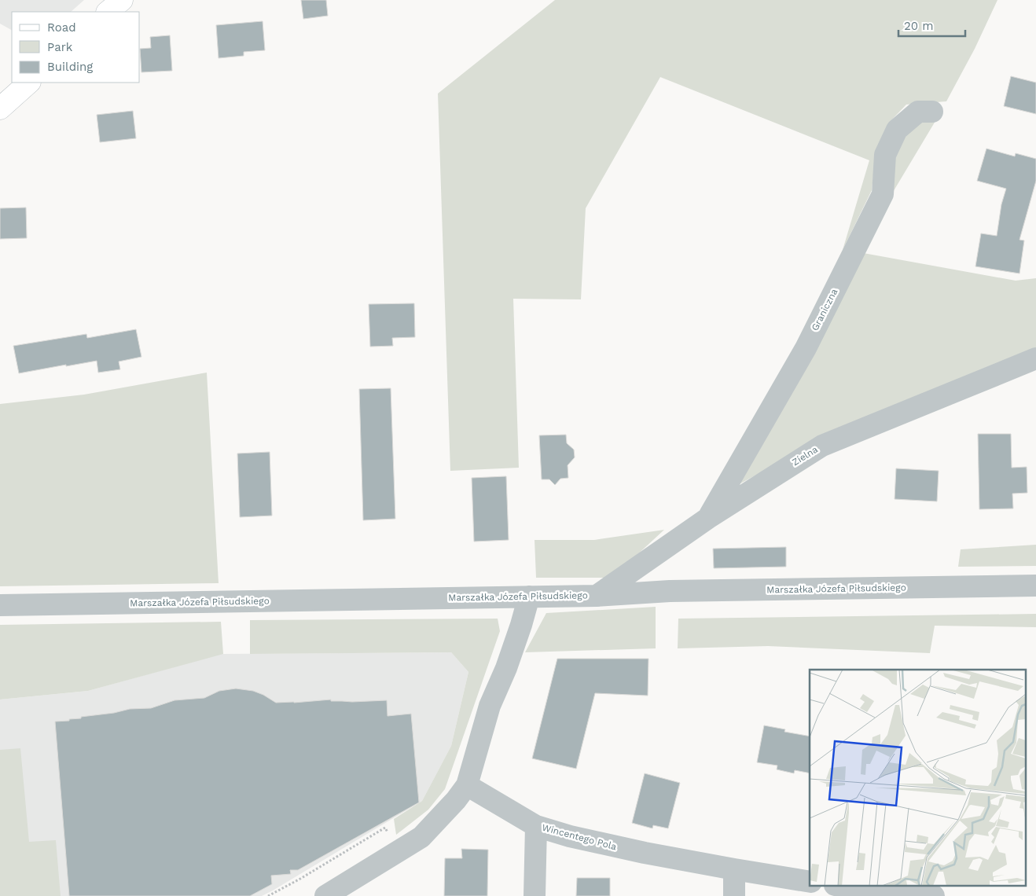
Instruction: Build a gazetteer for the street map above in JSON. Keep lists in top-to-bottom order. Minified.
{"streets":{"street":["Graniczna","Zielna","Marszałka Józefa Piłsudskiego","Wincentego Pola"]},"crossings":[["Graniczna","Zielna"],["Zielna","Marszałka Józefa Piłsudskiego"]],"legend":["Road","Park","Building"],"scale_bar":"20 m"}
